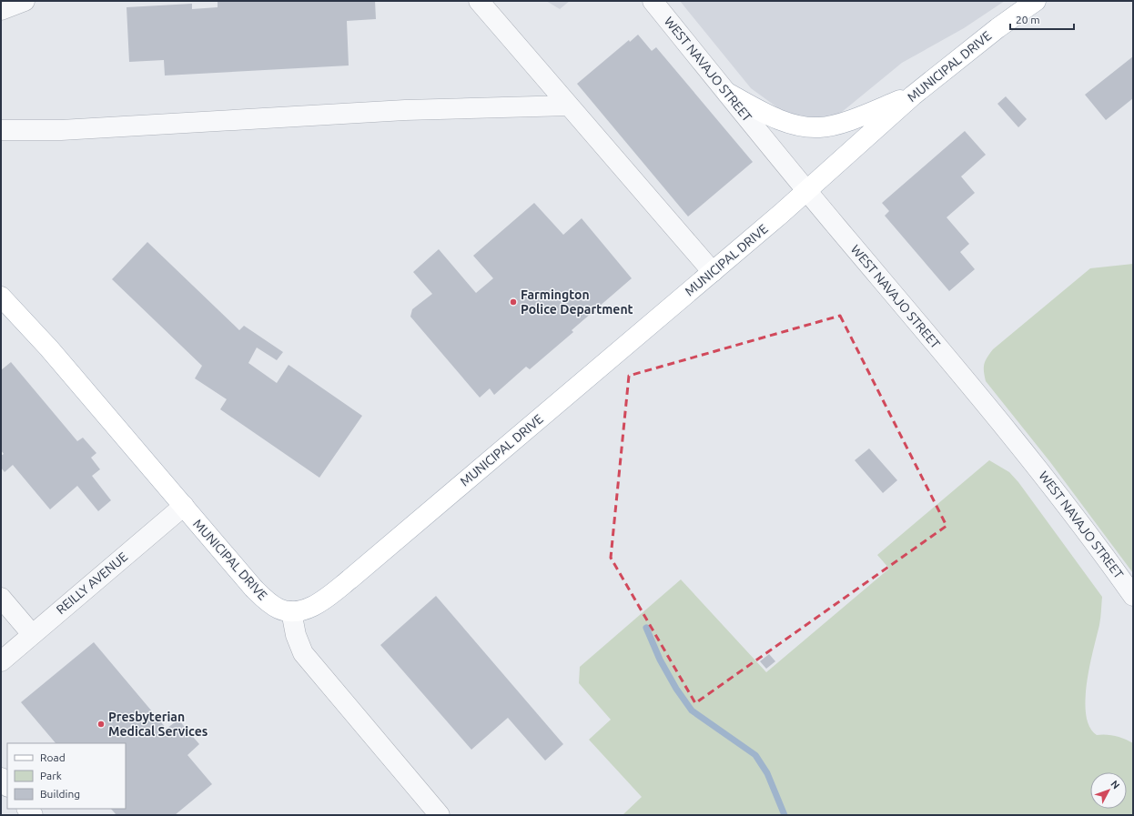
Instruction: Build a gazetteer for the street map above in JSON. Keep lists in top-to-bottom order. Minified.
{"streets":{"main road":["MUNICIPAL DRIVE"],"street":["WEST NAVAJO STREET","REILLY AVENUE"]},"crossings":[["MUNICIPAL DRIVE","WEST NAVAJO STREET"],["MUNICIPAL DRIVE","REILLY AVENUE"]],"places":["Farmington Police Department","Presbyterian Medical Services"],"legend":["Road","Park","Building"],"scale_bar":"20 m","north":"top right"}
